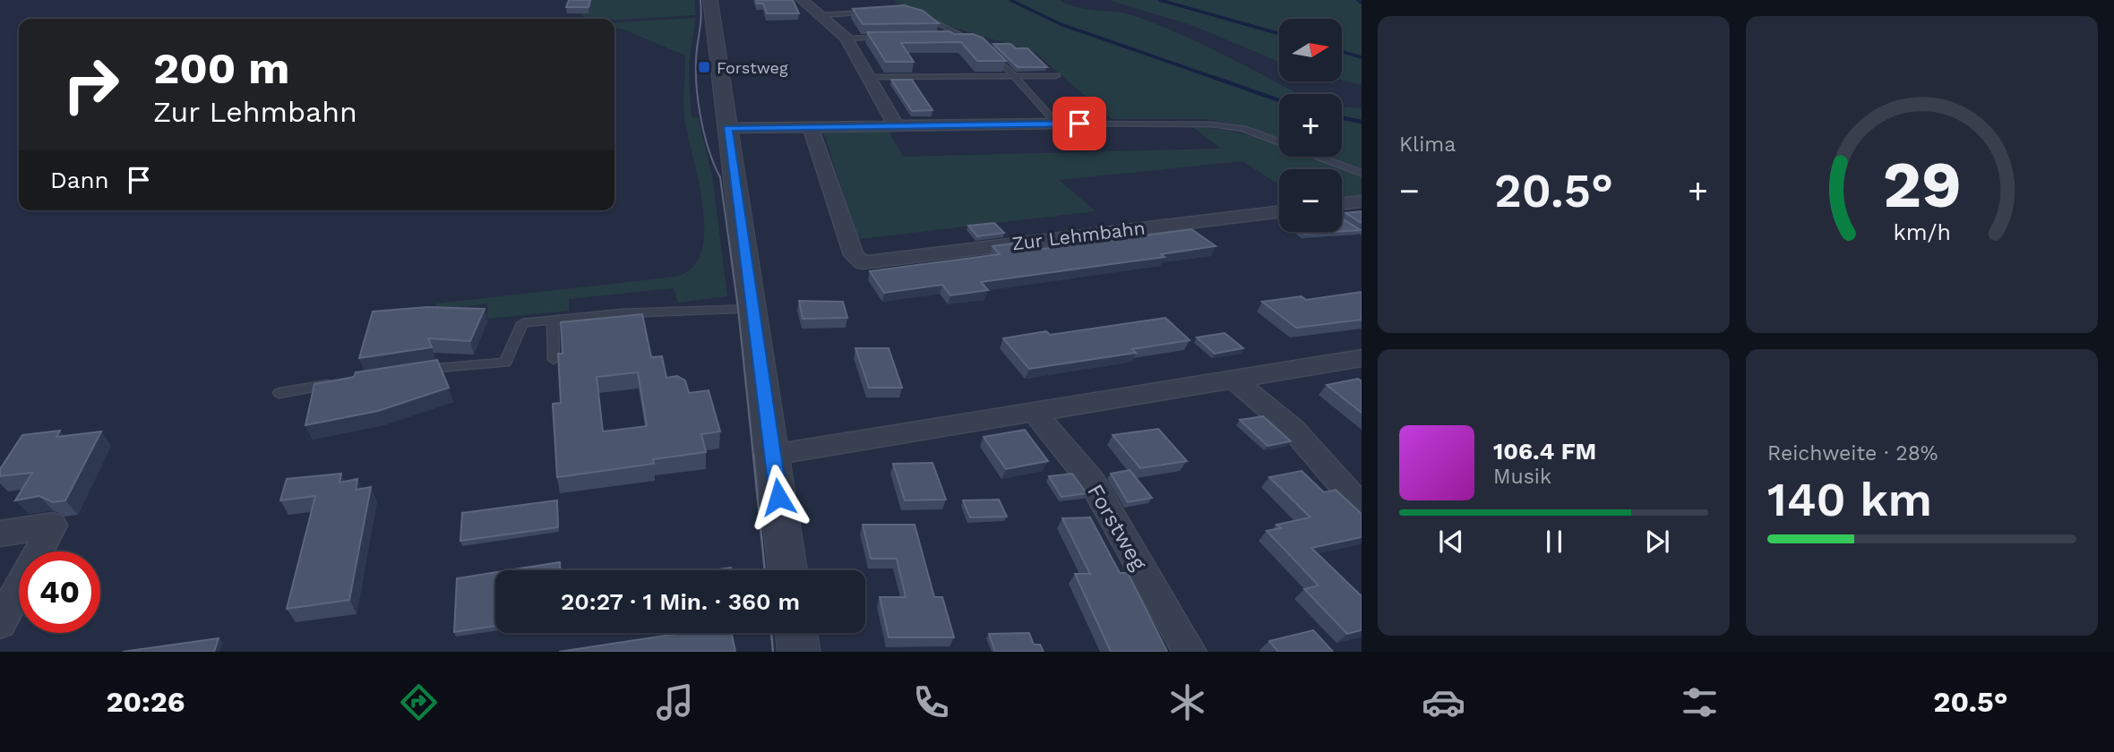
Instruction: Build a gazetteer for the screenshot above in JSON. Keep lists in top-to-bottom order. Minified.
{"streets":{"street":["Zur Lehmbahn","Forstweg"]},"places":{"transit":["Forstweg"]},"north":"right","page":{"tile":["Klima",["Reichweite · 28%","140 km"]],"map_buttons":["+","−"],"turn":["200 m","Zur Lehmbahn"],"then":"Dann","heat":["−","20.5°","+"],"song":["106.4 FM","Musik"],"limit":"40","trip":"20:27 · 1 Min. · 360 m","tabs":["20:26","20.5°"],"gauge":["29","km/h"]}}
